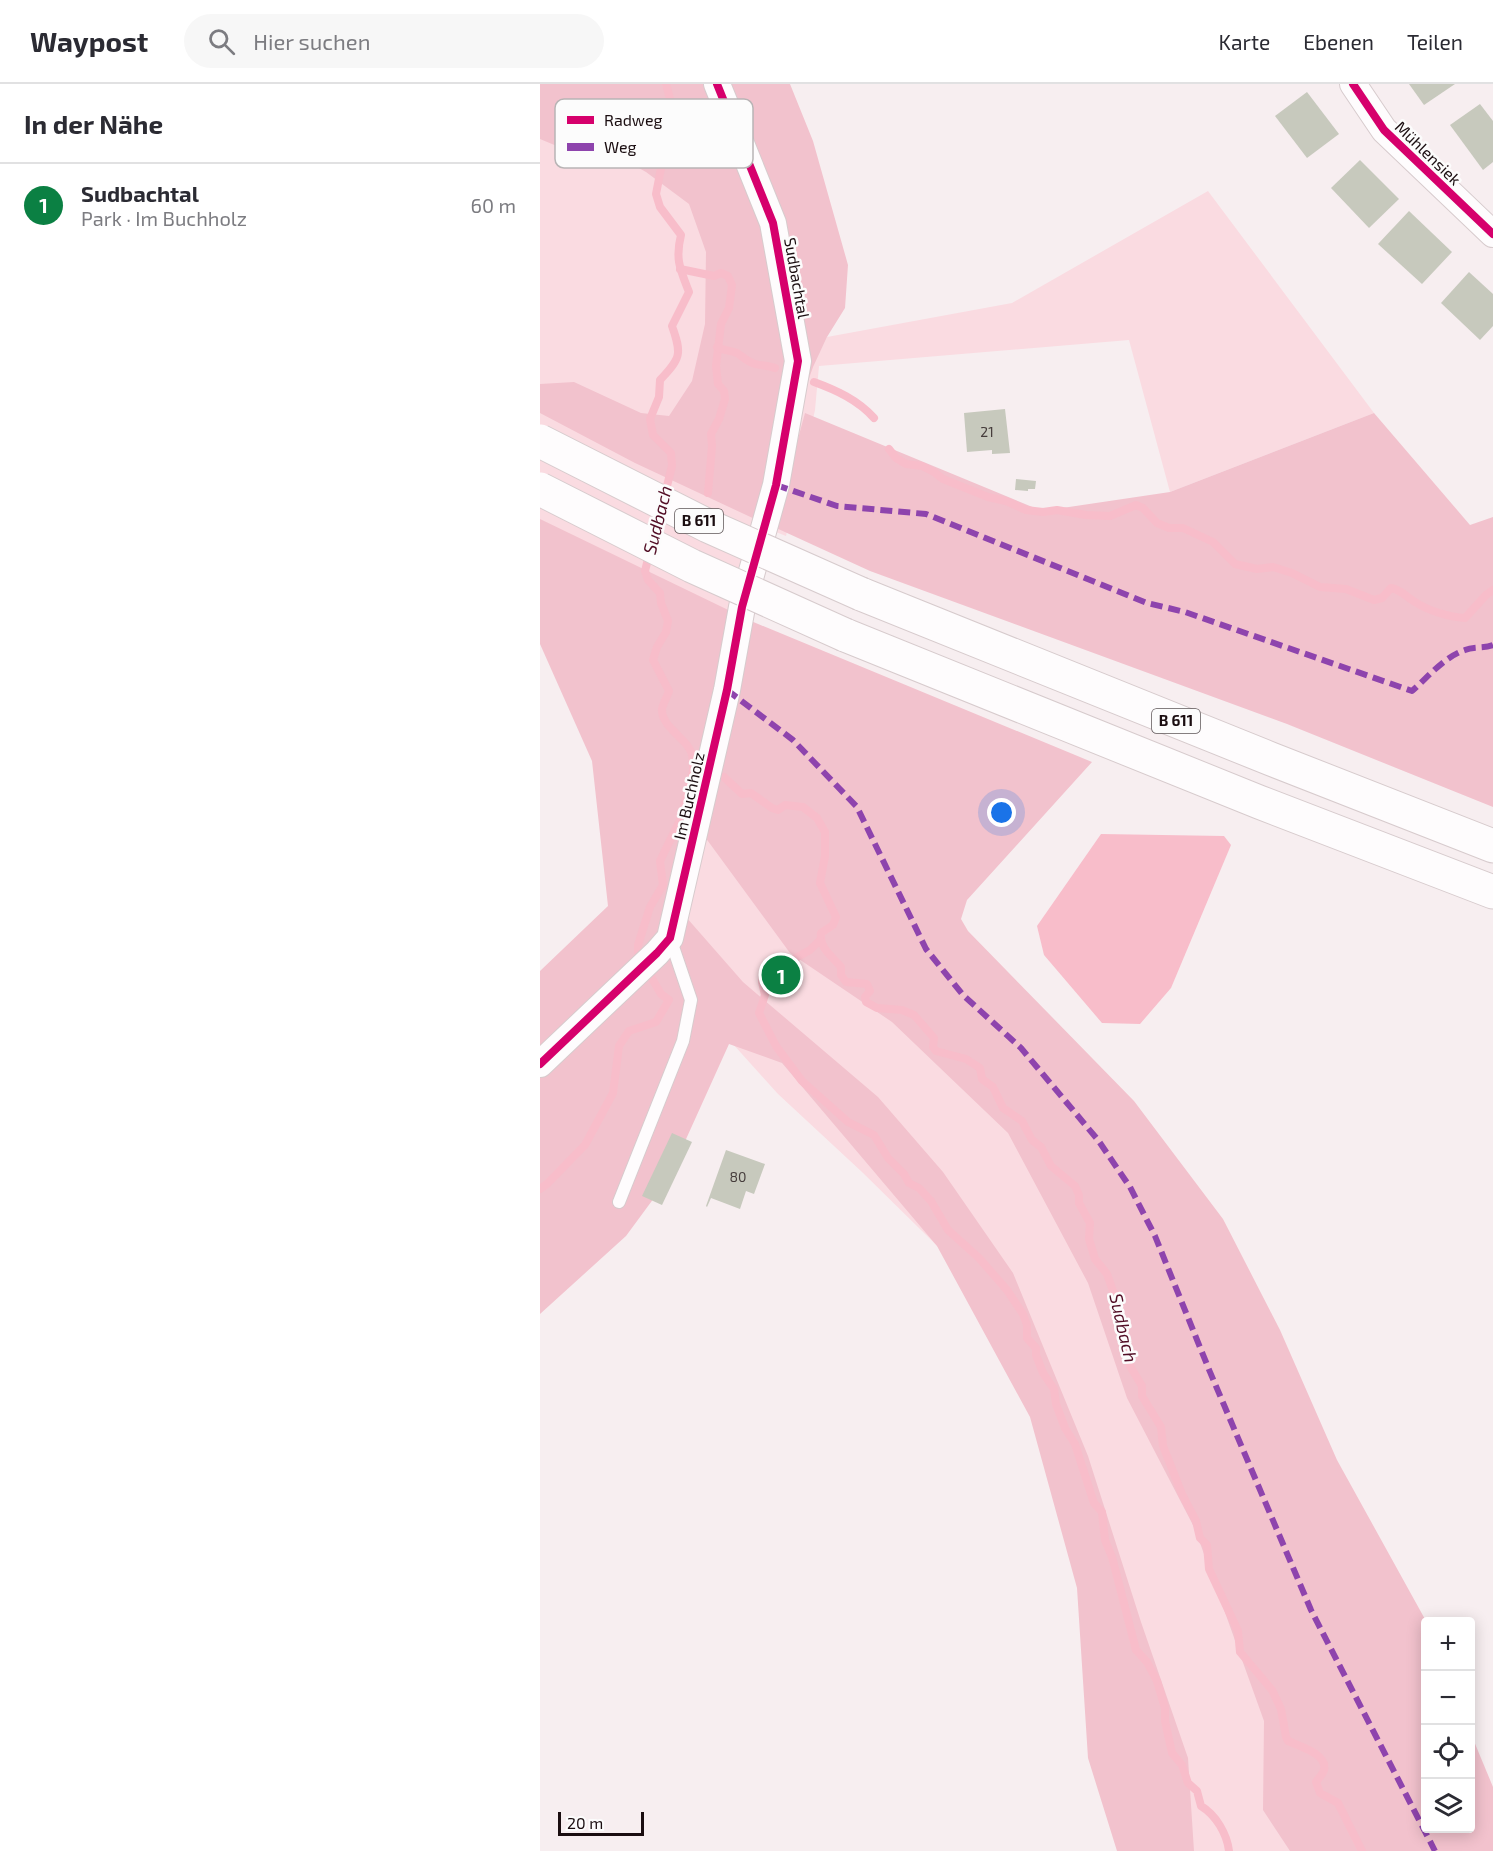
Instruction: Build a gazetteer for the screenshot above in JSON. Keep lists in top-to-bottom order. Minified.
{"streets":{"highway":["B 611"],"street":["Mühlensiek","Sudbachtal","Im Buchholz"]},"crossings":[["Sudbachtal","Im Buchholz"]],"water":["Sudbach"],"house_numbers":["21","80"],"legend":["Radweg","Weg"],"scale_bar":"20 m","page":{"header":"Waypost","search":"Hier suchen","nav":["Karte","Ebenen","Teilen"],"heading":"In der Nähe","list":[{"mark":"1","name":"Sudbachtal","note":"Park · Im Buchholz","value":"60 m"}],"pins":"1","map_buttons":["+","−"],"scale":"20 m"}}
